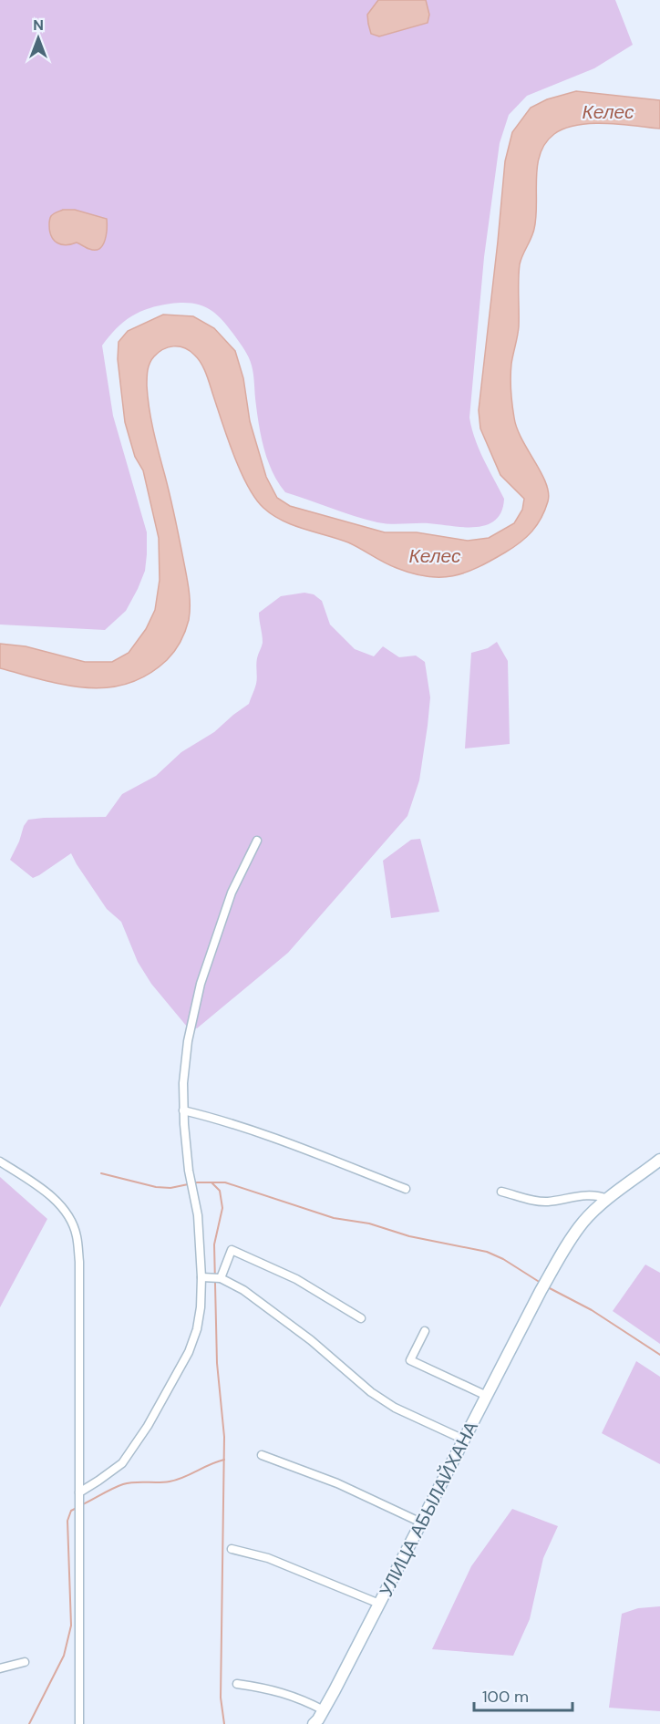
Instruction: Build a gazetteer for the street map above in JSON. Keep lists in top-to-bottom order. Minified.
{"streets":{"main road":["УЛИЦА АБЫЛАЙХАНА"]},"water":["Келес"],"scale_bar":"100 m","north":"top"}
